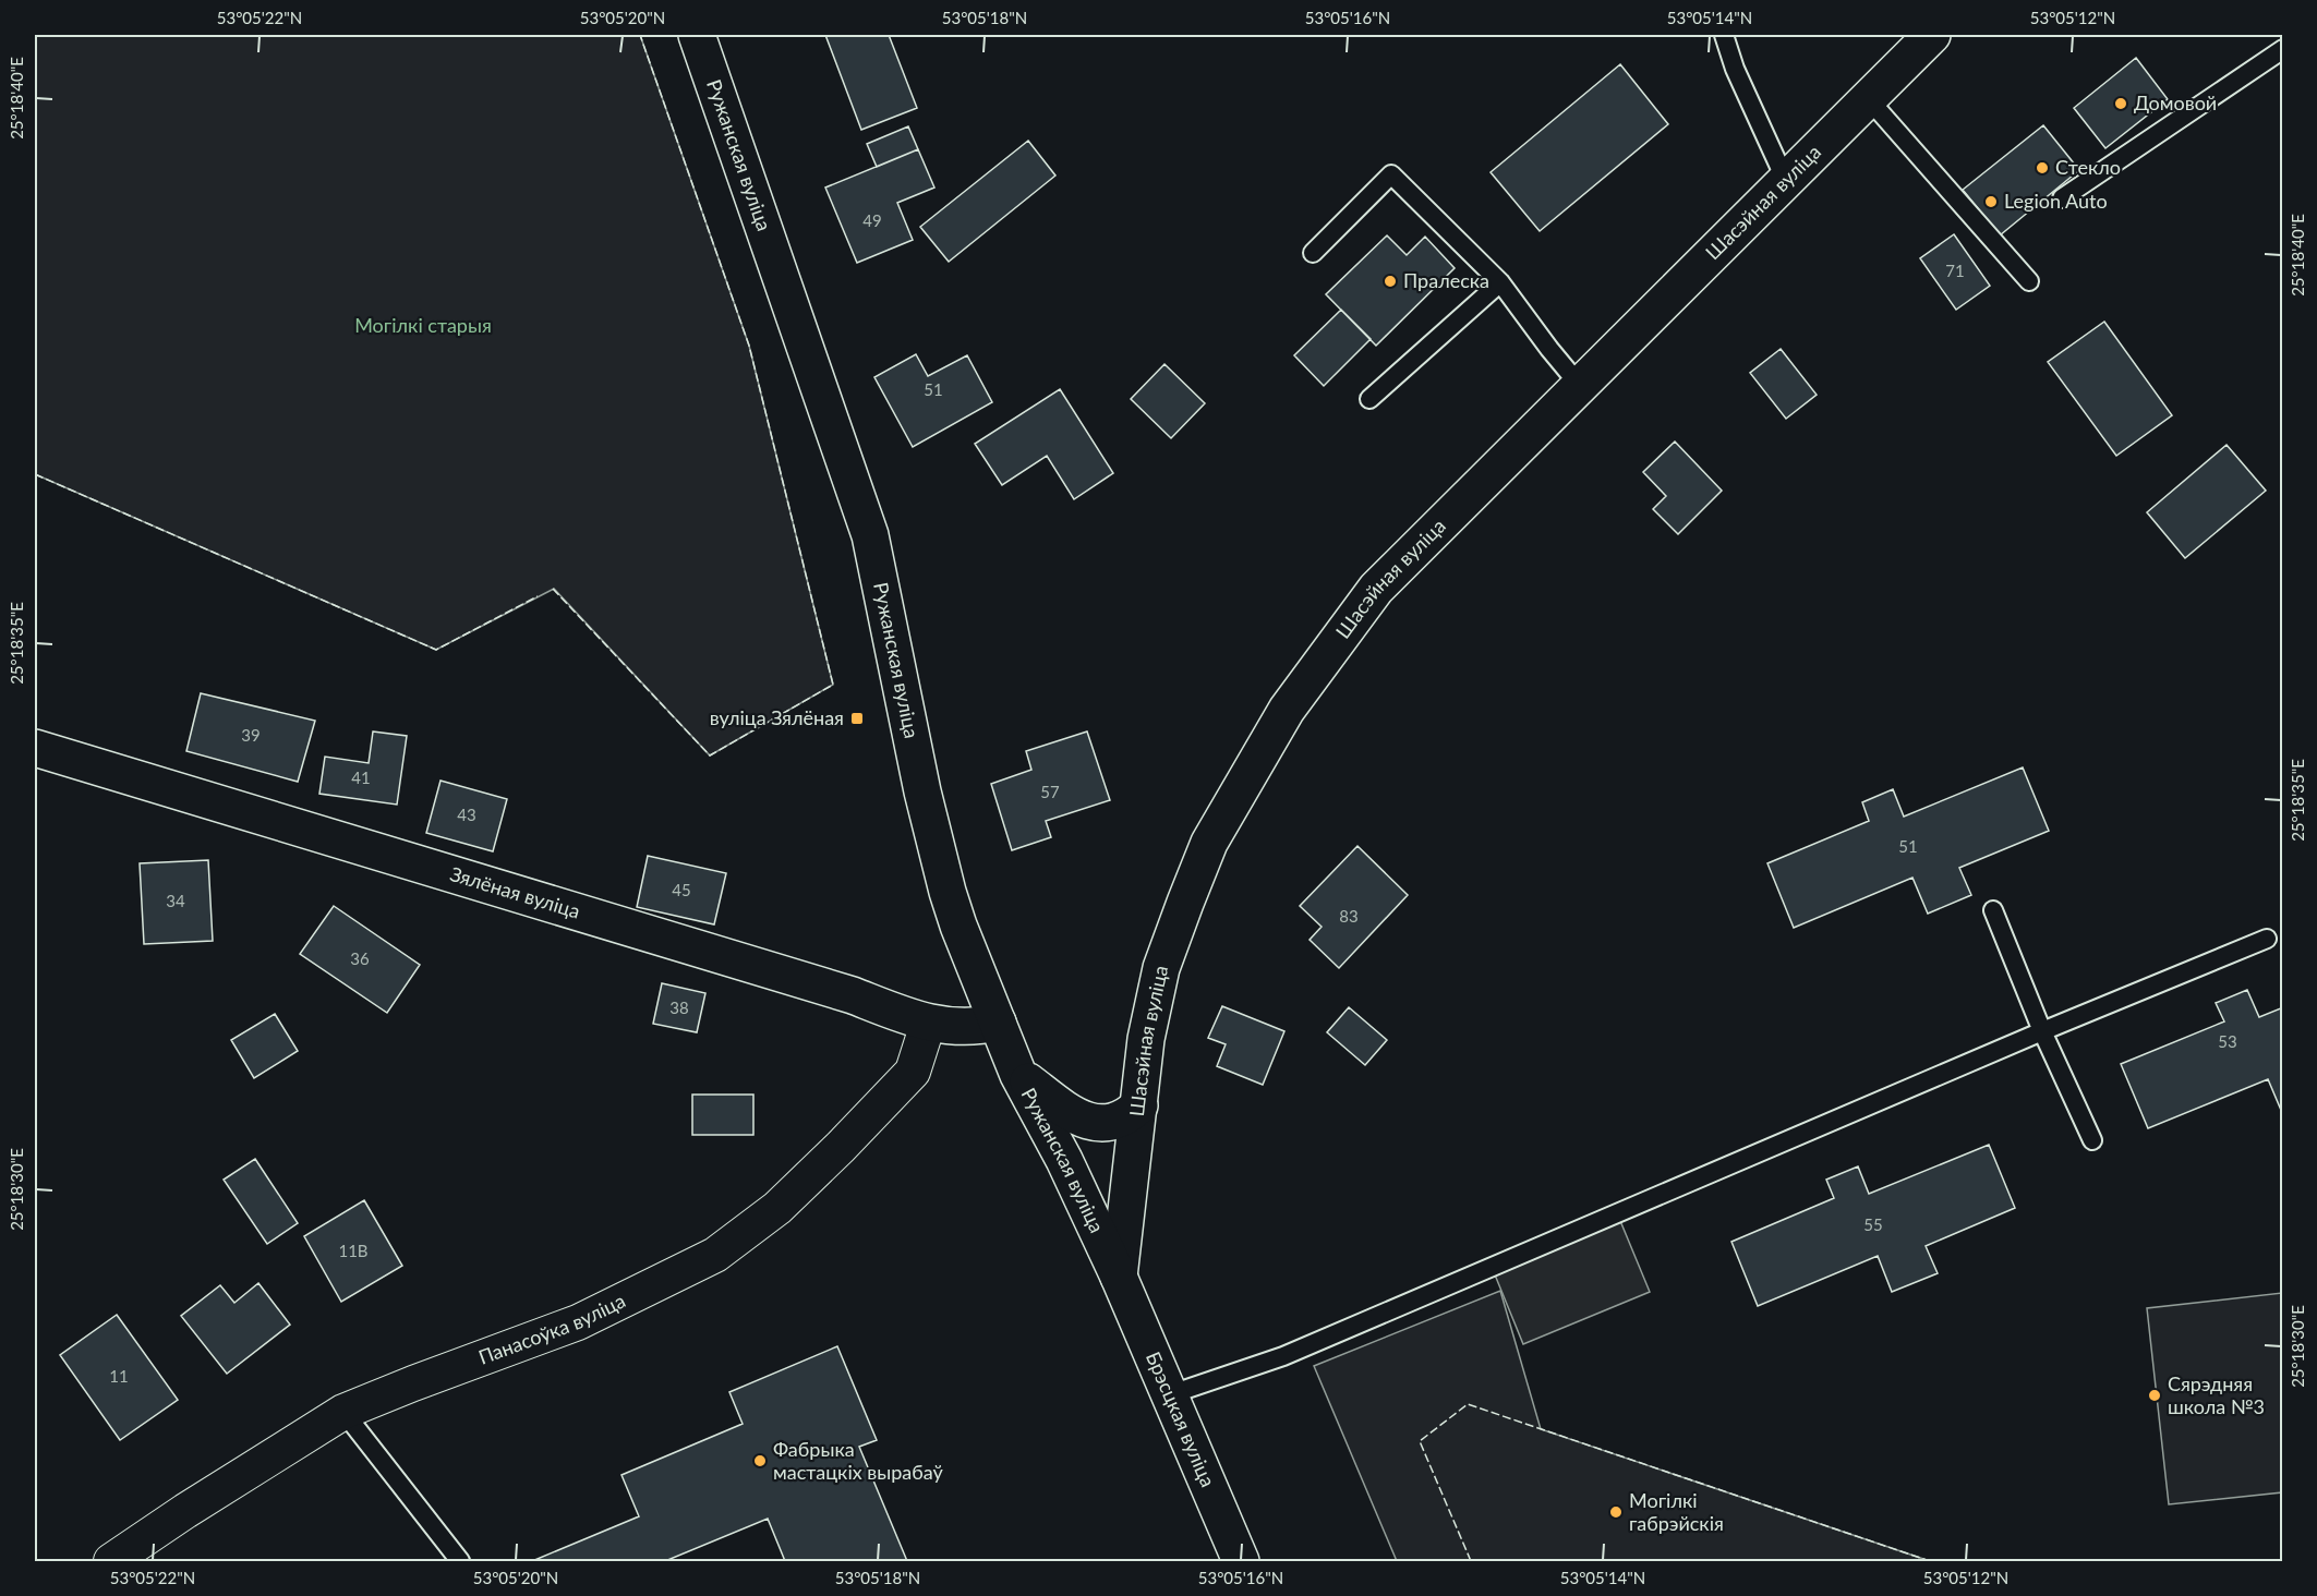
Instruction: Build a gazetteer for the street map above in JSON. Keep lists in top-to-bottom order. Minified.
{"streets":{"main road":["Ружанская вуліца","Шасэйная вуліца","Зялёная вуліца","Брэсцкая вуліца"],"street":["Панасоўка вуліца"]},"crossings":[["Ружанская вуліца","Шасэйная вуліца"],["Ружанская вуліца","Зялёная вуліца"],["Ружанская вуліца","Брэсцкая вуліца"],["Шасэйная вуліца","Брэсцкая вуліца"],["Зялёная вуліца","Панасоўка вуліца"]],"parks":["Могілкі старыя"],"places":{"other":["Домовой","Стекло","Legion Auto","Пралеска","Сярэдняя школа №3","Фабрыка мастацкіх вырабаў","Могілкі габрэйскія"],"transit":["вуліца Зялёная"]},"house_numbers":["49","71","51","39","41","57","43","51","45","34","83","36","38","53","55","11В","11"],"coordinates":["53°05'22\"N","53°05'20\"N","53°05'18\"N","53°05'16\"N","53°05'14\"N","53°05'12\"N","25°18'40\"E","25°18'35\"E","25°18'30\"E"]}
